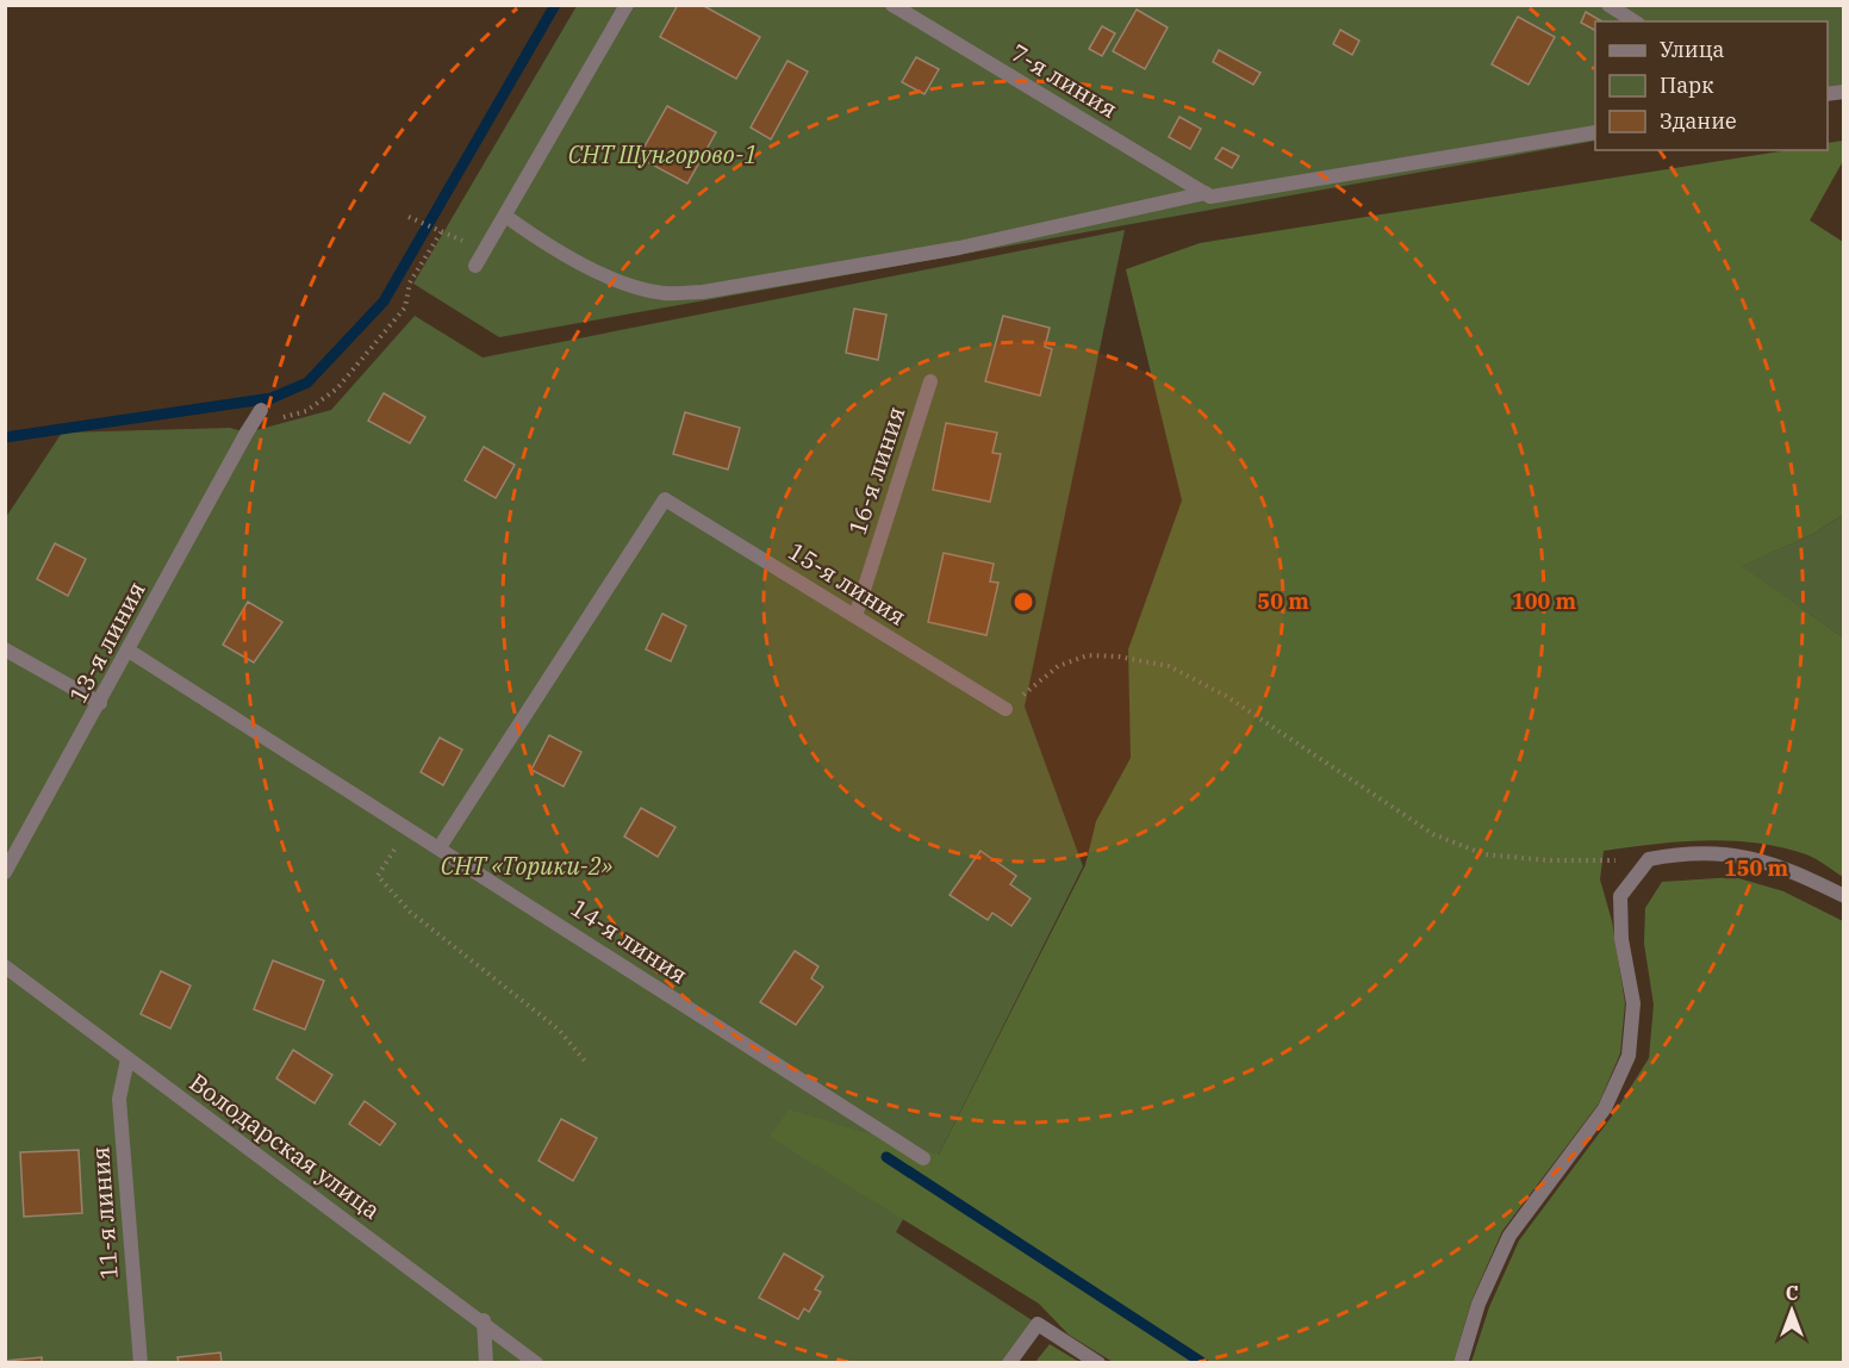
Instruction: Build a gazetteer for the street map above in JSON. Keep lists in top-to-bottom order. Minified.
{"streets":{"street":["7-я линия","16-я линия","15-я линия","13-я линия","14-я линия","Володарская улица","11-я линия"]},"crossings":[["16-я линия","15-я линия"],["15-я линия","14-я линия"],["13-я линия","14-я линия"],["Володарская улица","11-я линия"]],"parks":["СНТ Шунгорово-1","СНТ «Торики-2»"],"legend":["Улица","Парк","Здание"],"north":"top","rings":["50 m","100 m","150 m"]}
